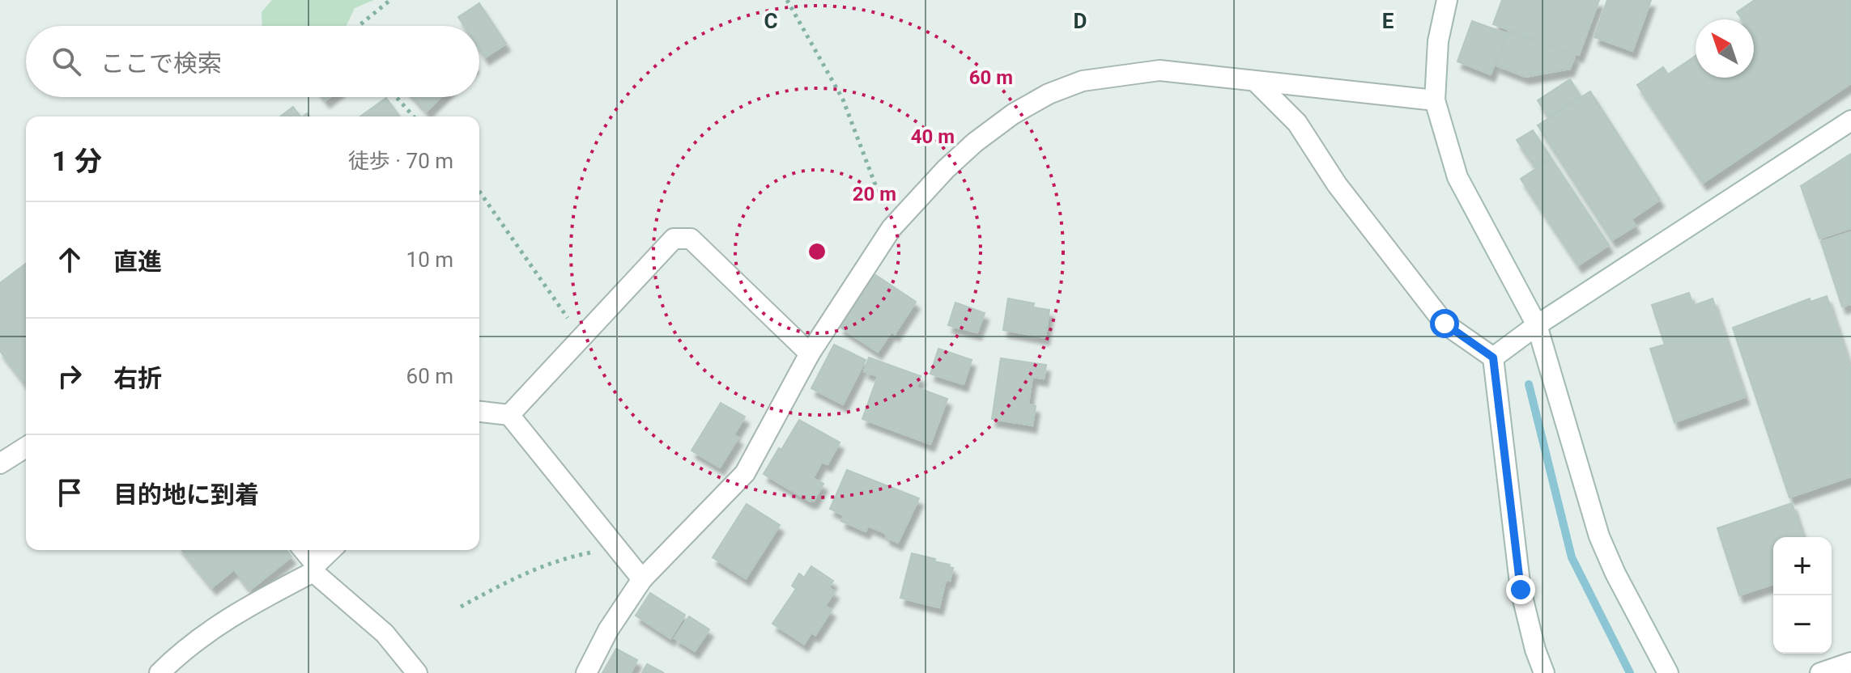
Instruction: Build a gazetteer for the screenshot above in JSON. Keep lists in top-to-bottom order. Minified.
{"north":"top left","page":{"search":"ここで検索","heading":["1 分","徒歩 · 70 m"],"list":[["直進","10 m"],["右折","60 m"],"目的地に到着"],"map_buttons":["+","−"]},"grid":{"columns":["C","D","E"]},"rings":["60 m","40 m","20 m"]}
